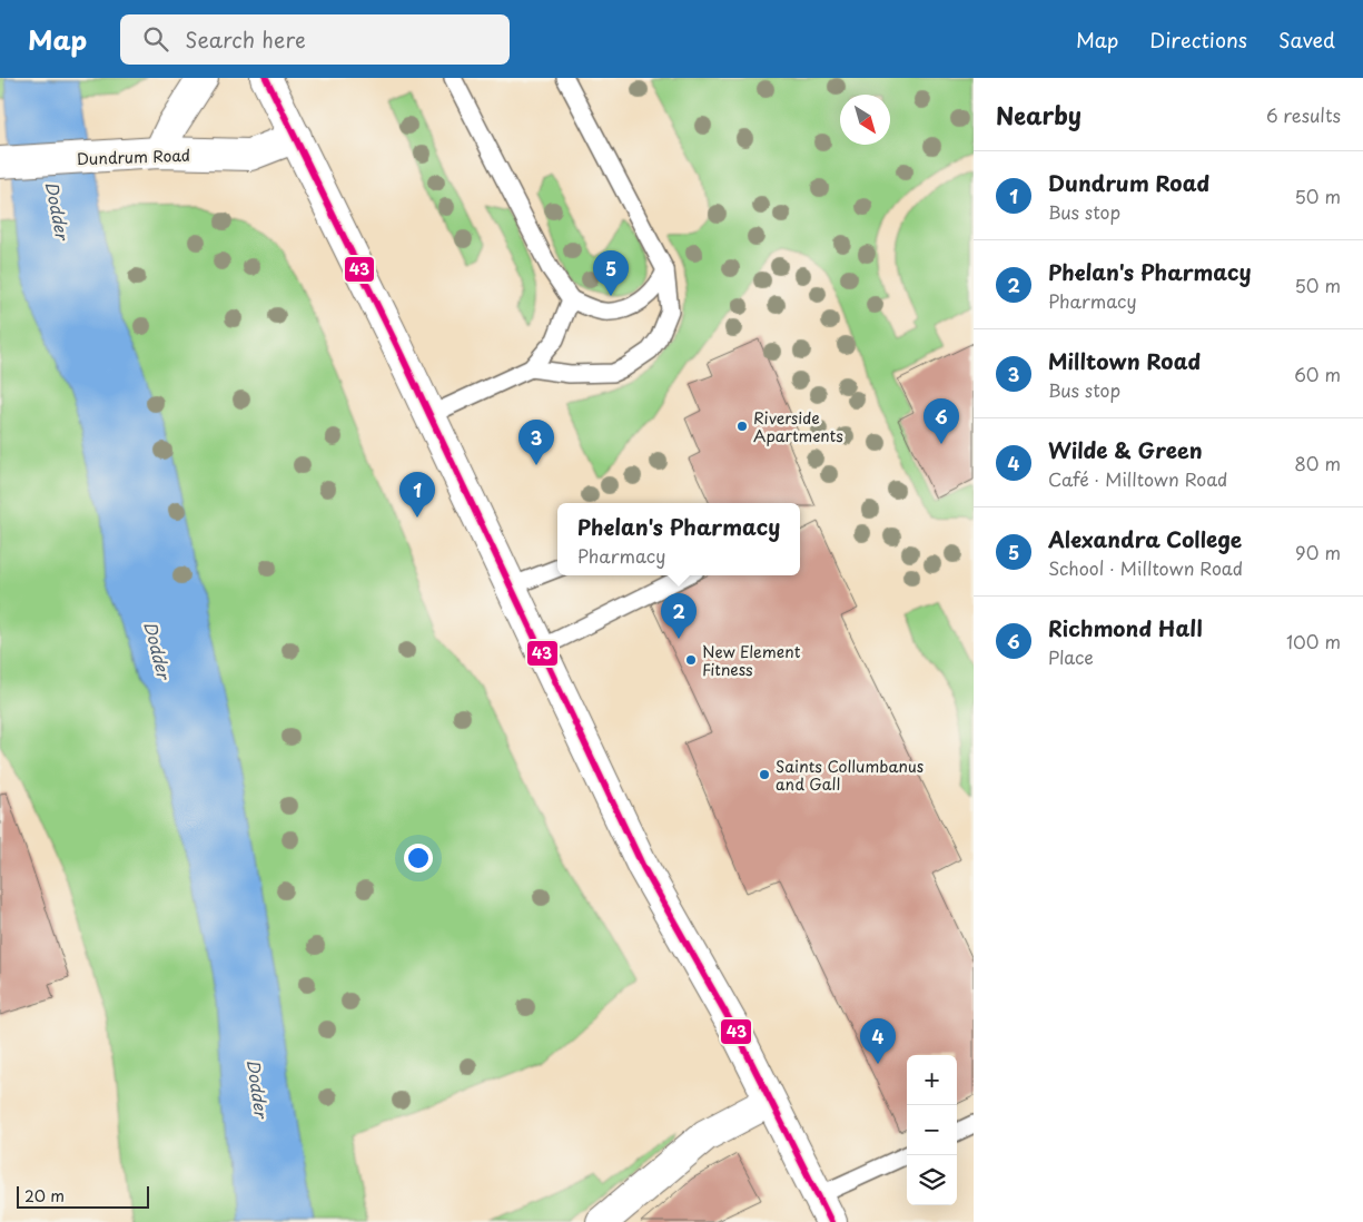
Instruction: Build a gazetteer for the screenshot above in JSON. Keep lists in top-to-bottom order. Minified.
{"streets":{"main road":["Dundrum Road"]},"water":["Dodder"],"places":["Riverside Apartments","New Element Fitness","Saints Collumbanus and Gall"],"lines":["transit line 43"],"scale_bar":"20 m","north":"bottom right","page":{"header":"Map","search":"Search here","nav":["Map","Directions","Saved"],"heading":["Nearby","6 results"],"list":[{"mark":"1","name":"Dundrum Road","note":"Bus stop","value":"50 m"},{"mark":"2","name":"Phelan's Pharmacy","note":"Pharmacy","value":"50 m"},{"mark":"3","name":"Milltown Road","note":"Bus stop","value":"60 m"},{"mark":"4","name":"Wilde & Green","note":"Café · Milltown Road","value":"80 m"},{"mark":"5","name":"Alexandra College","note":"School · Milltown Road","value":"90 m"},{"mark":"6","name":"Richmond Hall","note":"Place","value":"100 m"}],"pins":["5","6","3","1","2","4"],"popup":["Phelan's Pharmacy","Pharmacy"],"map_buttons":["+","−"],"scale":"20 m"}}
